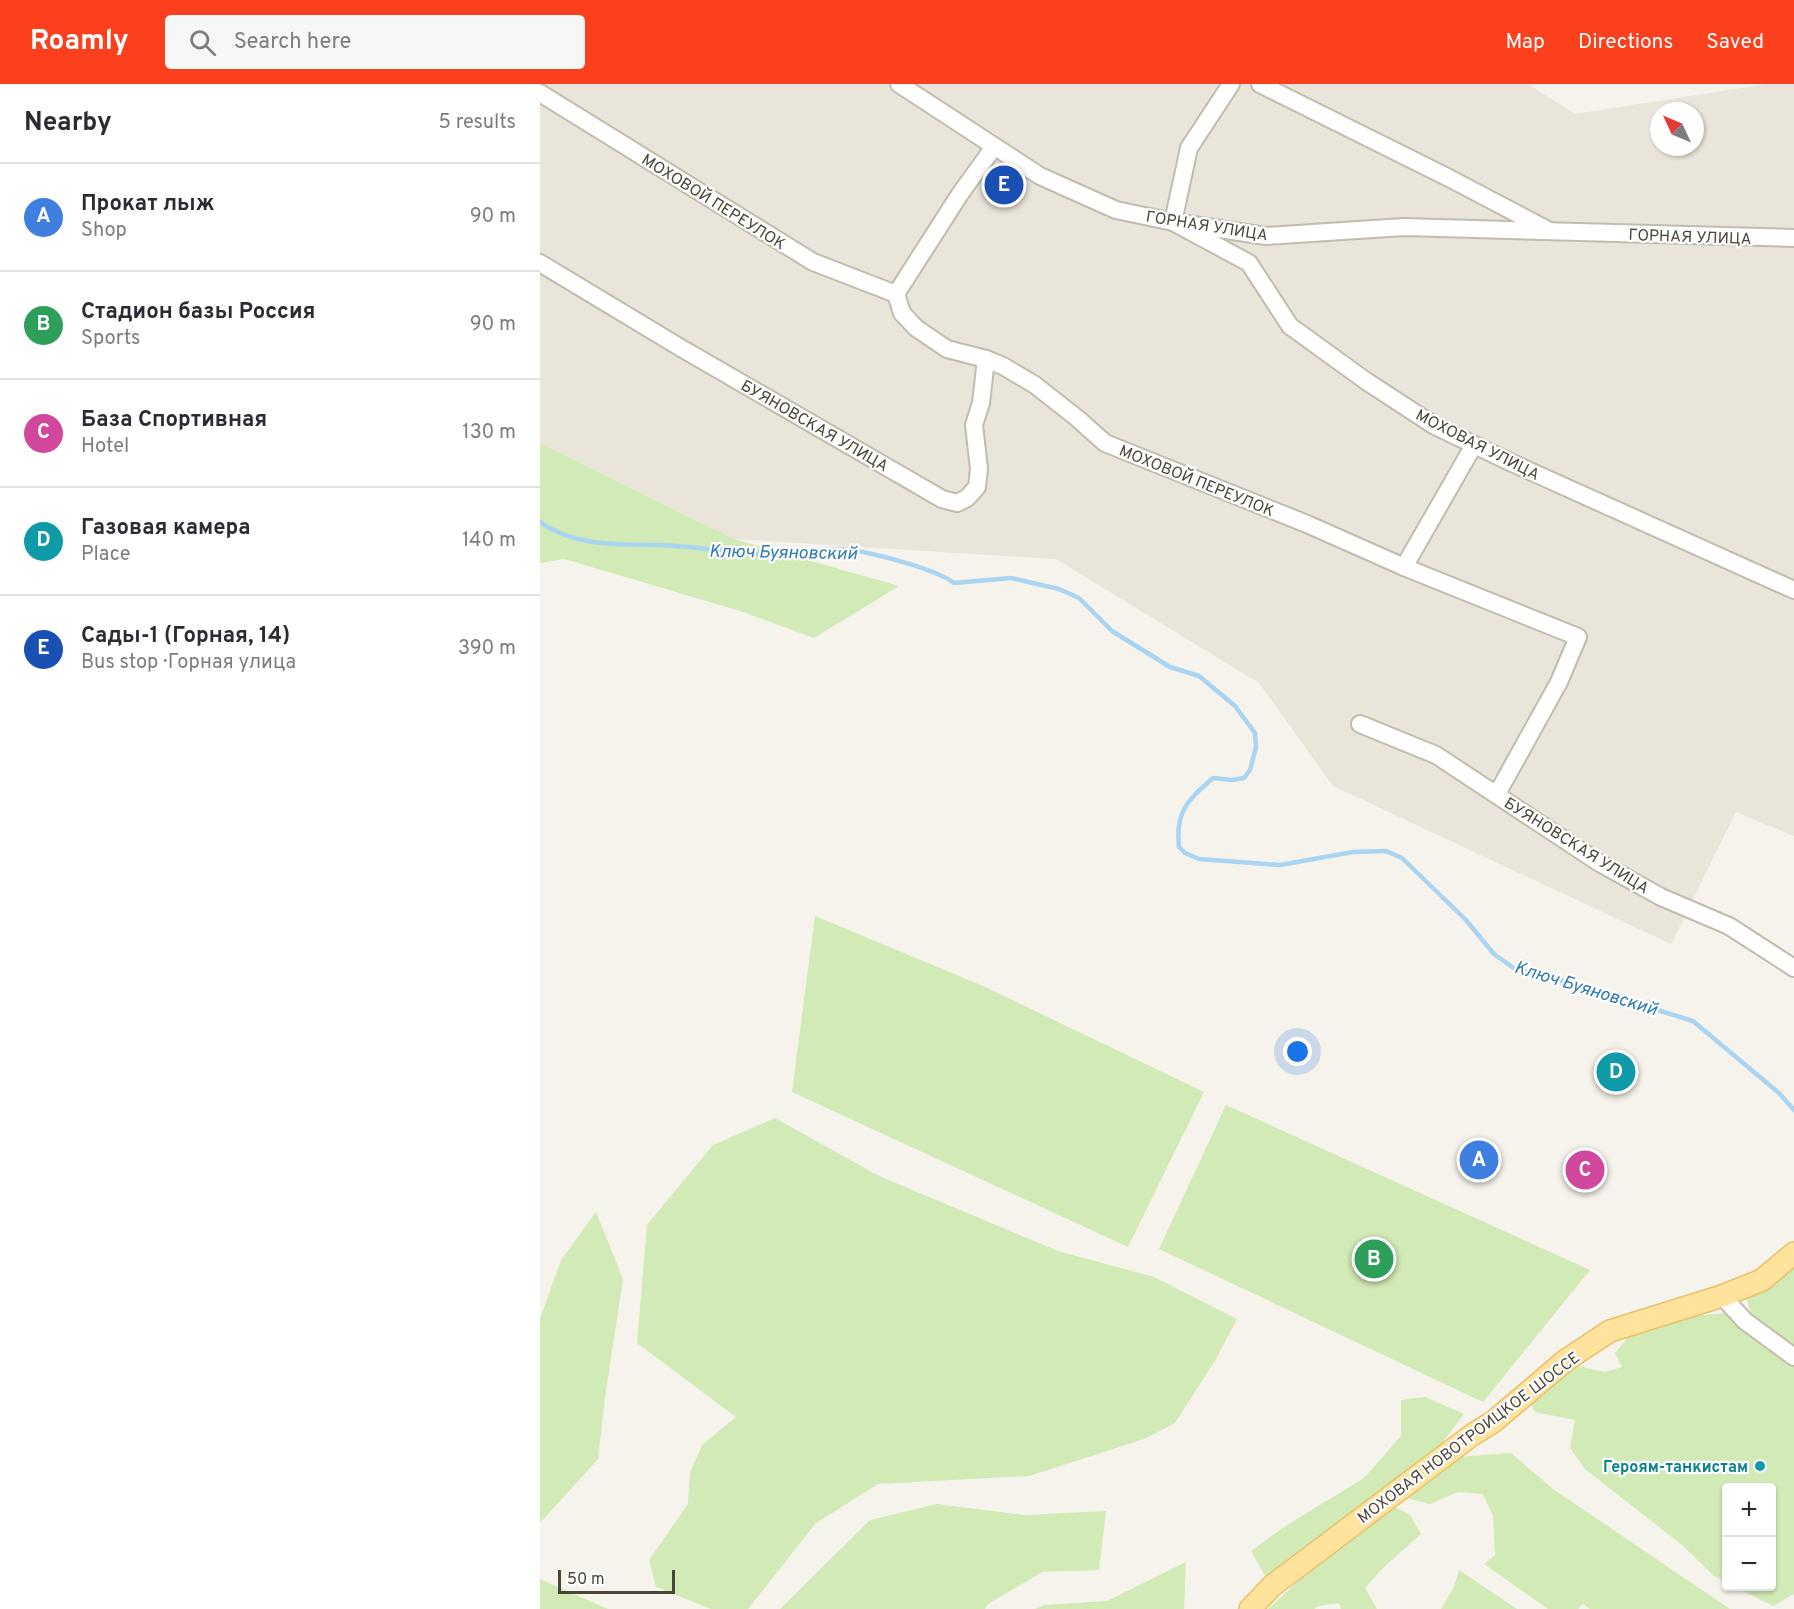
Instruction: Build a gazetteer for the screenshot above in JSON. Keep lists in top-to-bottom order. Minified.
{"streets":{"main road":["МОХОВАЯ НОВОТРОИЦКОЕ ШОССЕ"],"street":["МОХОВОЙ ПЕРЕУЛОК","ГОРНАЯ УЛИЦА","БУЯНОВСКАЯ УЛИЦА","МОХОВАЯ УЛИЦА"]},"crossings":[["МОХОВОЙ ПЕРЕУЛОК","БУЯНОВСКАЯ УЛИЦА"],["ГОРНАЯ УЛИЦА","МОХОВАЯ УЛИЦА"]],"water":["Ключ Буяновский"],"places":["Героям-танкистам"],"scale_bar":"50 m","north":"top left","page":{"header":"Roamly","search":"Search here","nav":["Map","Directions","Saved"],"heading":["Nearby","5 results"],"list":[{"mark":"A","name":"Прокат лыж","note":"Shop","value":"90 m"},{"mark":"B","name":"Стадион базы Россия","note":"Sports","value":"90 m"},{"mark":"C","name":"База Спортивная","note":"Hotel","value":"130 m"},{"mark":"D","name":"Газовая камера","note":"Place","value":"140 m"},{"mark":"E","name":"Сады-1 (Горная, 14)","note":"Bus stop · Горная улица","value":"390 m"}],"pins":["E","D","A","C","B"],"map_buttons":["+","−"],"scale":"50 m"}}
